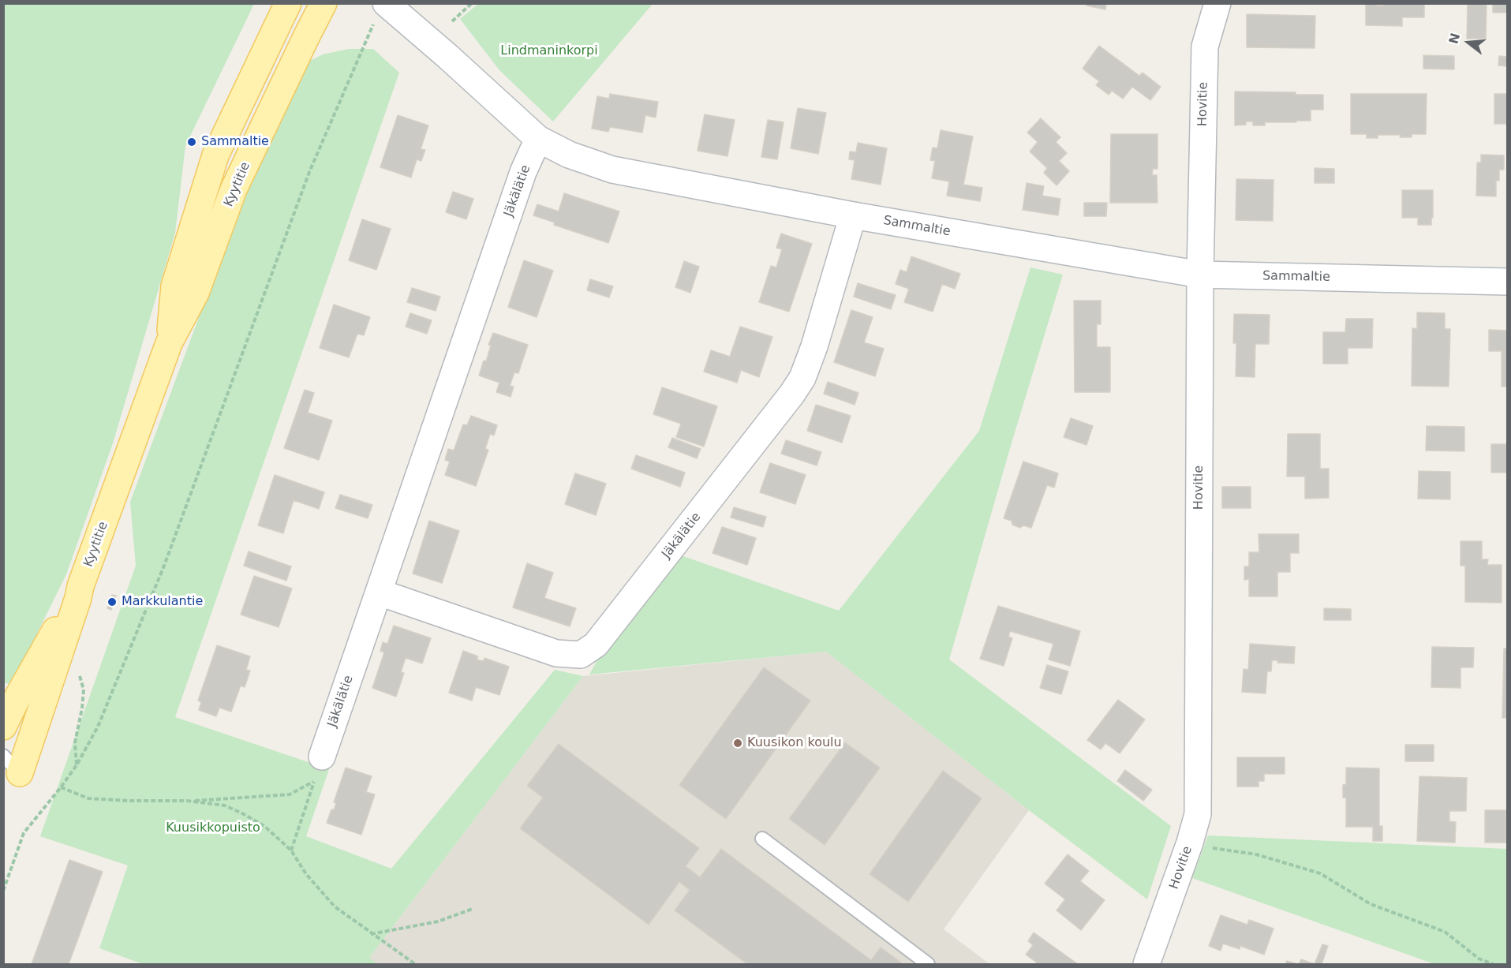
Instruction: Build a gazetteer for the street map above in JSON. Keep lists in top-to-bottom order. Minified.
{"streets":{"main road":["Kyytitie"],"street":["Hovitie","Jäkälätie","Sammaltie"]},"crossings":[["Hovitie","Sammaltie"],["Jäkälätie","Sammaltie"]],"parks":["Lindmaninkorpi","Kuusikkopuisto"],"places":["Sammaltie","Markkulantie","Kuusikon koulu"],"north":"left"}
